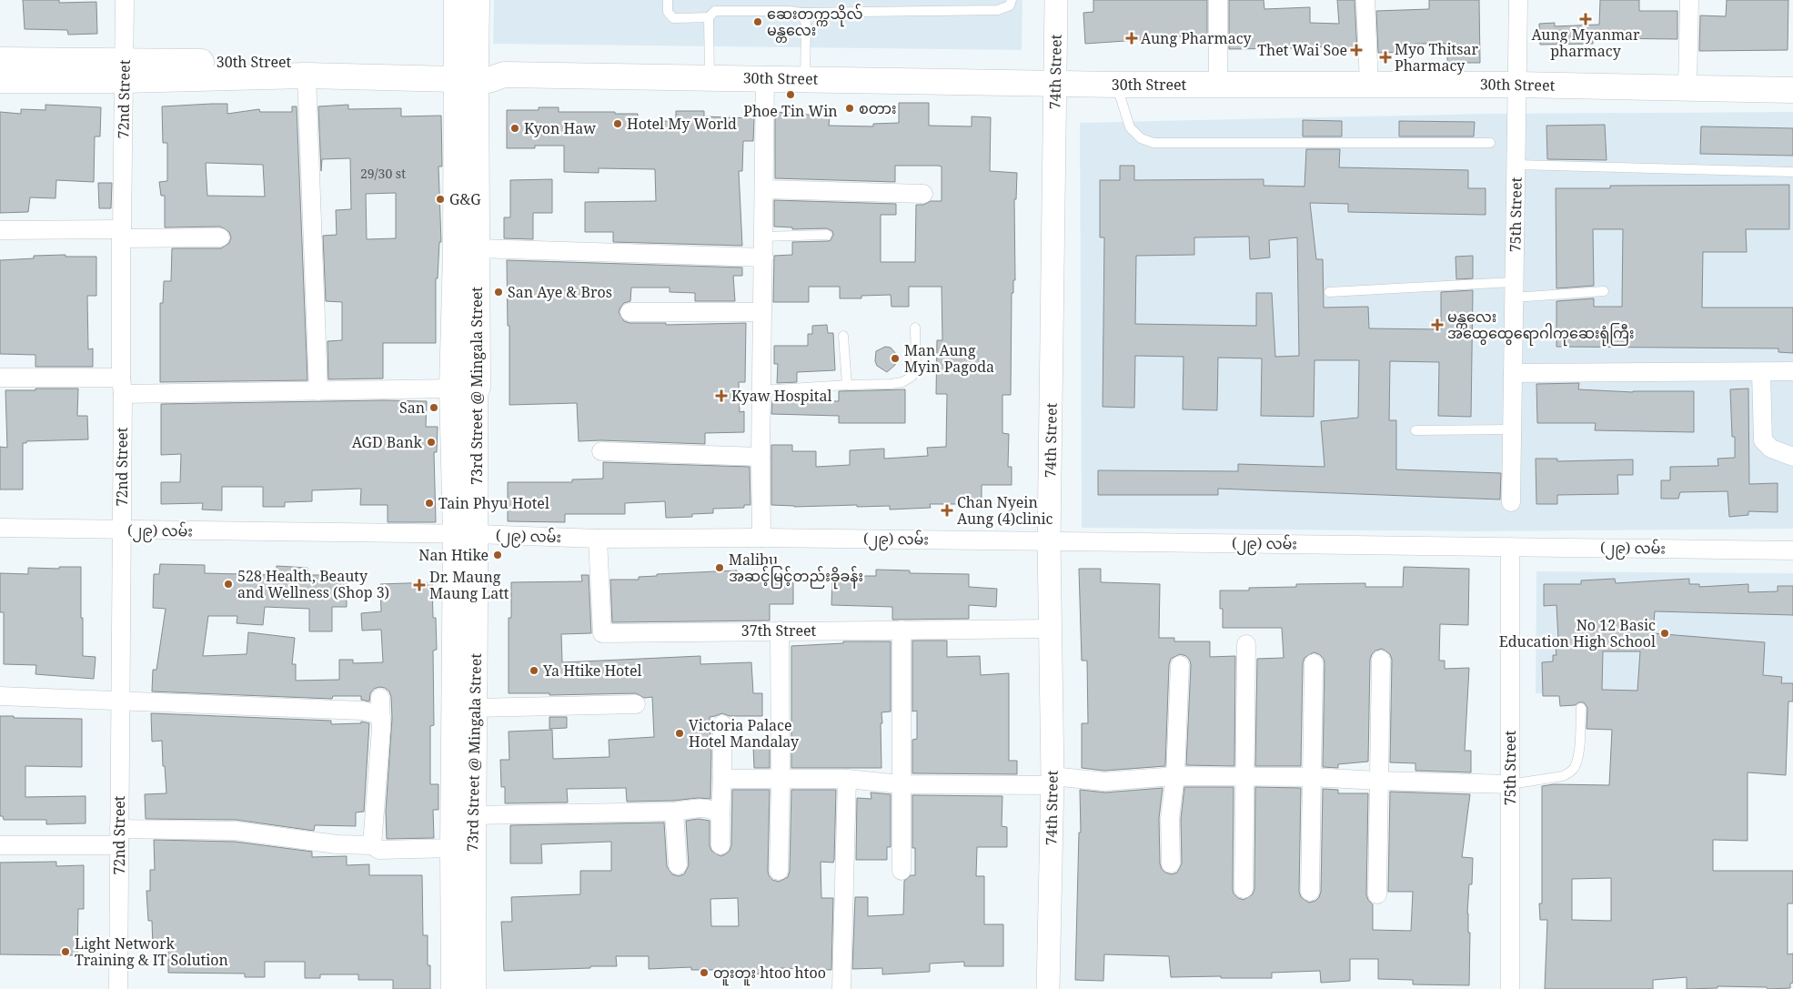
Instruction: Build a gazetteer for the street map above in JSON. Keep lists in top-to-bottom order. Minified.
{"streets":{"main road":["30th Street","73rd Street @ Mingala Street"],"street":["74th Street","72nd Street","75th Street","(၂၉) လမ်း","37th Street"]},"crossings":[["30th Street","74th Street"],["30th Street","72nd Street"],["30th Street","75th Street"],["30th Street","73rd Street @ Mingala Street"],["74th Street","(၂၉) လမ်း"],["74th Street","37th Street"],["72nd Street","(၂၉) လမ်း"],["75th Street","(၂၉) လမ်း"],["73rd Street @ Mingala Street","(၂၉) လမ်း"],["(၂၉) လမ်း","37th Street"]],"places":{"health":["Aung Myanmar pharmacy","Aung Pharmacy","Thet Wai Soe","Myo Thitsar Pharmacy","မန္တလေး အထွေထွေရောဂါကုဆေးရုံကြီး","Kyaw Hospital","Chan Nyein Aung (4)clinic","Dr. Maung Maung Latt"],"other":["ဆေးတက္ကသိုလ် မန္တလေး","Phoe Tin Win","စတား","Hotel My World","Kyon Haw","G&G","San Aye & Bros","Man Aung Myin Pagoda","San","AGD Bank","Tain Phyu Hotel","Nan Htike","Malibu အဆင့်မြင့်တည်းခိုခန်း","528 Health, Beauty and Wellness (Shop 3)","No 12 Basic Education High School","Ya Htike Hotel","Victoria Palace Hotel Mandalay","Light Network Training & IT Solution","တူးတူး htoo htoo"]},"house_numbers":["29/30 st"]}
